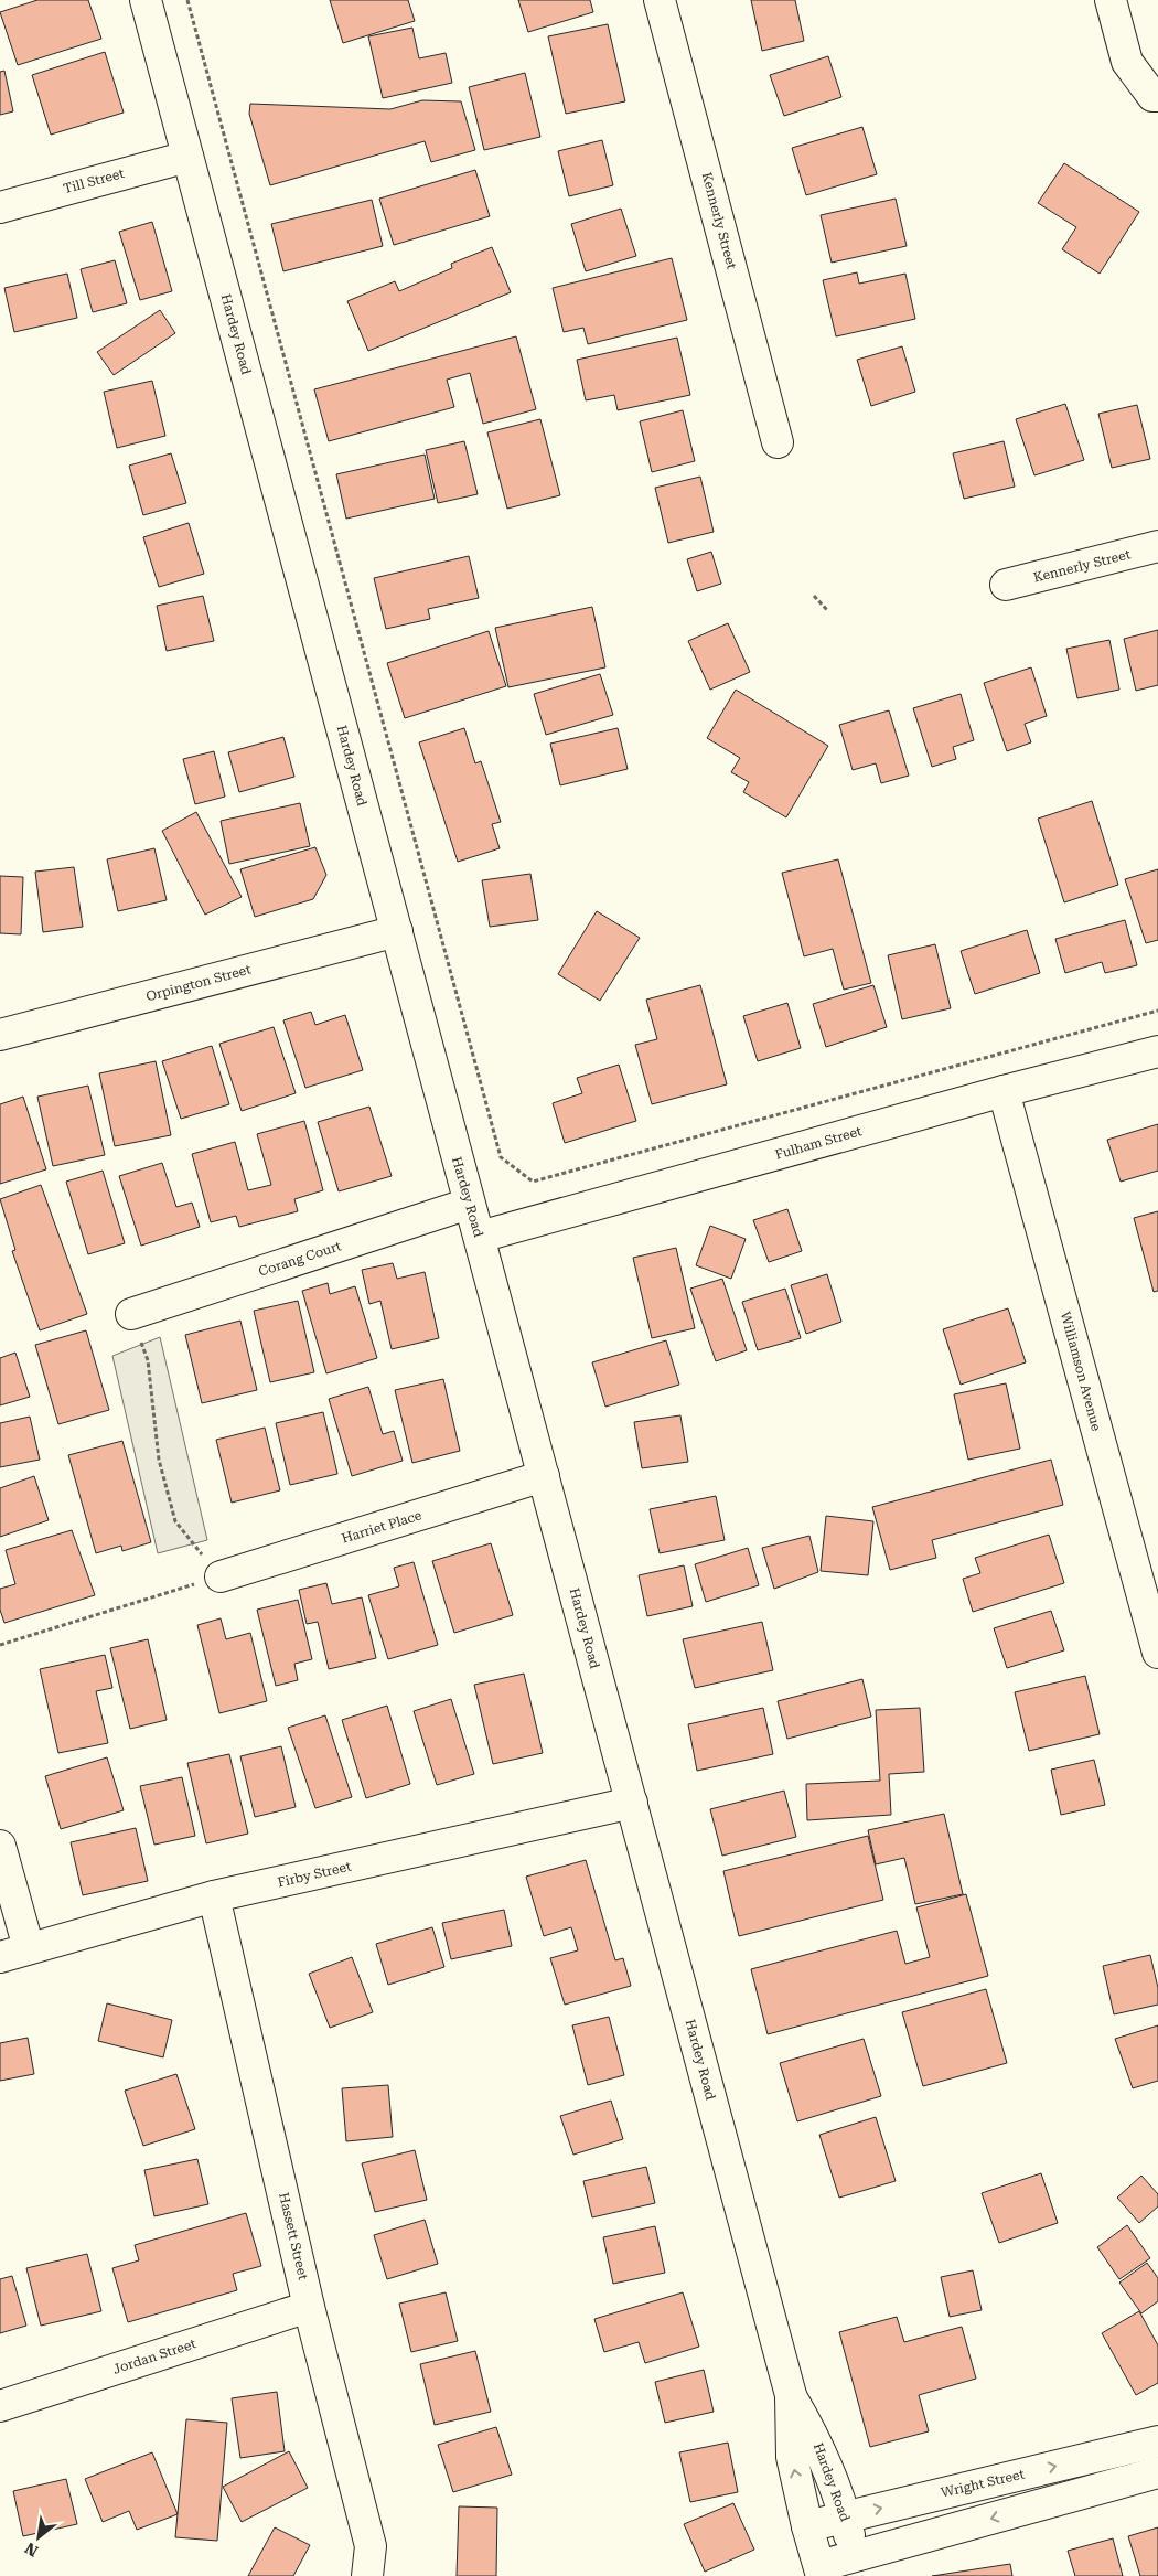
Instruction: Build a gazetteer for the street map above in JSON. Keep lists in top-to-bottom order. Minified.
{"streets":{"street":["Till Street","Kennerly Street","Hardey Road","Orpington Street","Fulham Street","Corang Court","Williamson Avenue","Harriet Place","Firby Street","Hassett Street","Jordan Street","Wright Street"]},"crossings":[["Till Street","Hardey Road"],["Hardey Road","Orpington Street"],["Hardey Road","Fulham Street"],["Hardey Road","Corang Court"],["Hardey Road","Harriet Place"],["Hardey Road","Firby Street"],["Hardey Road","Wright Street"],["Fulham Street","Williamson Avenue"],["Firby Street","Hassett Street"],["Hassett Street","Jordan Street"]],"north":"bottom left"}
